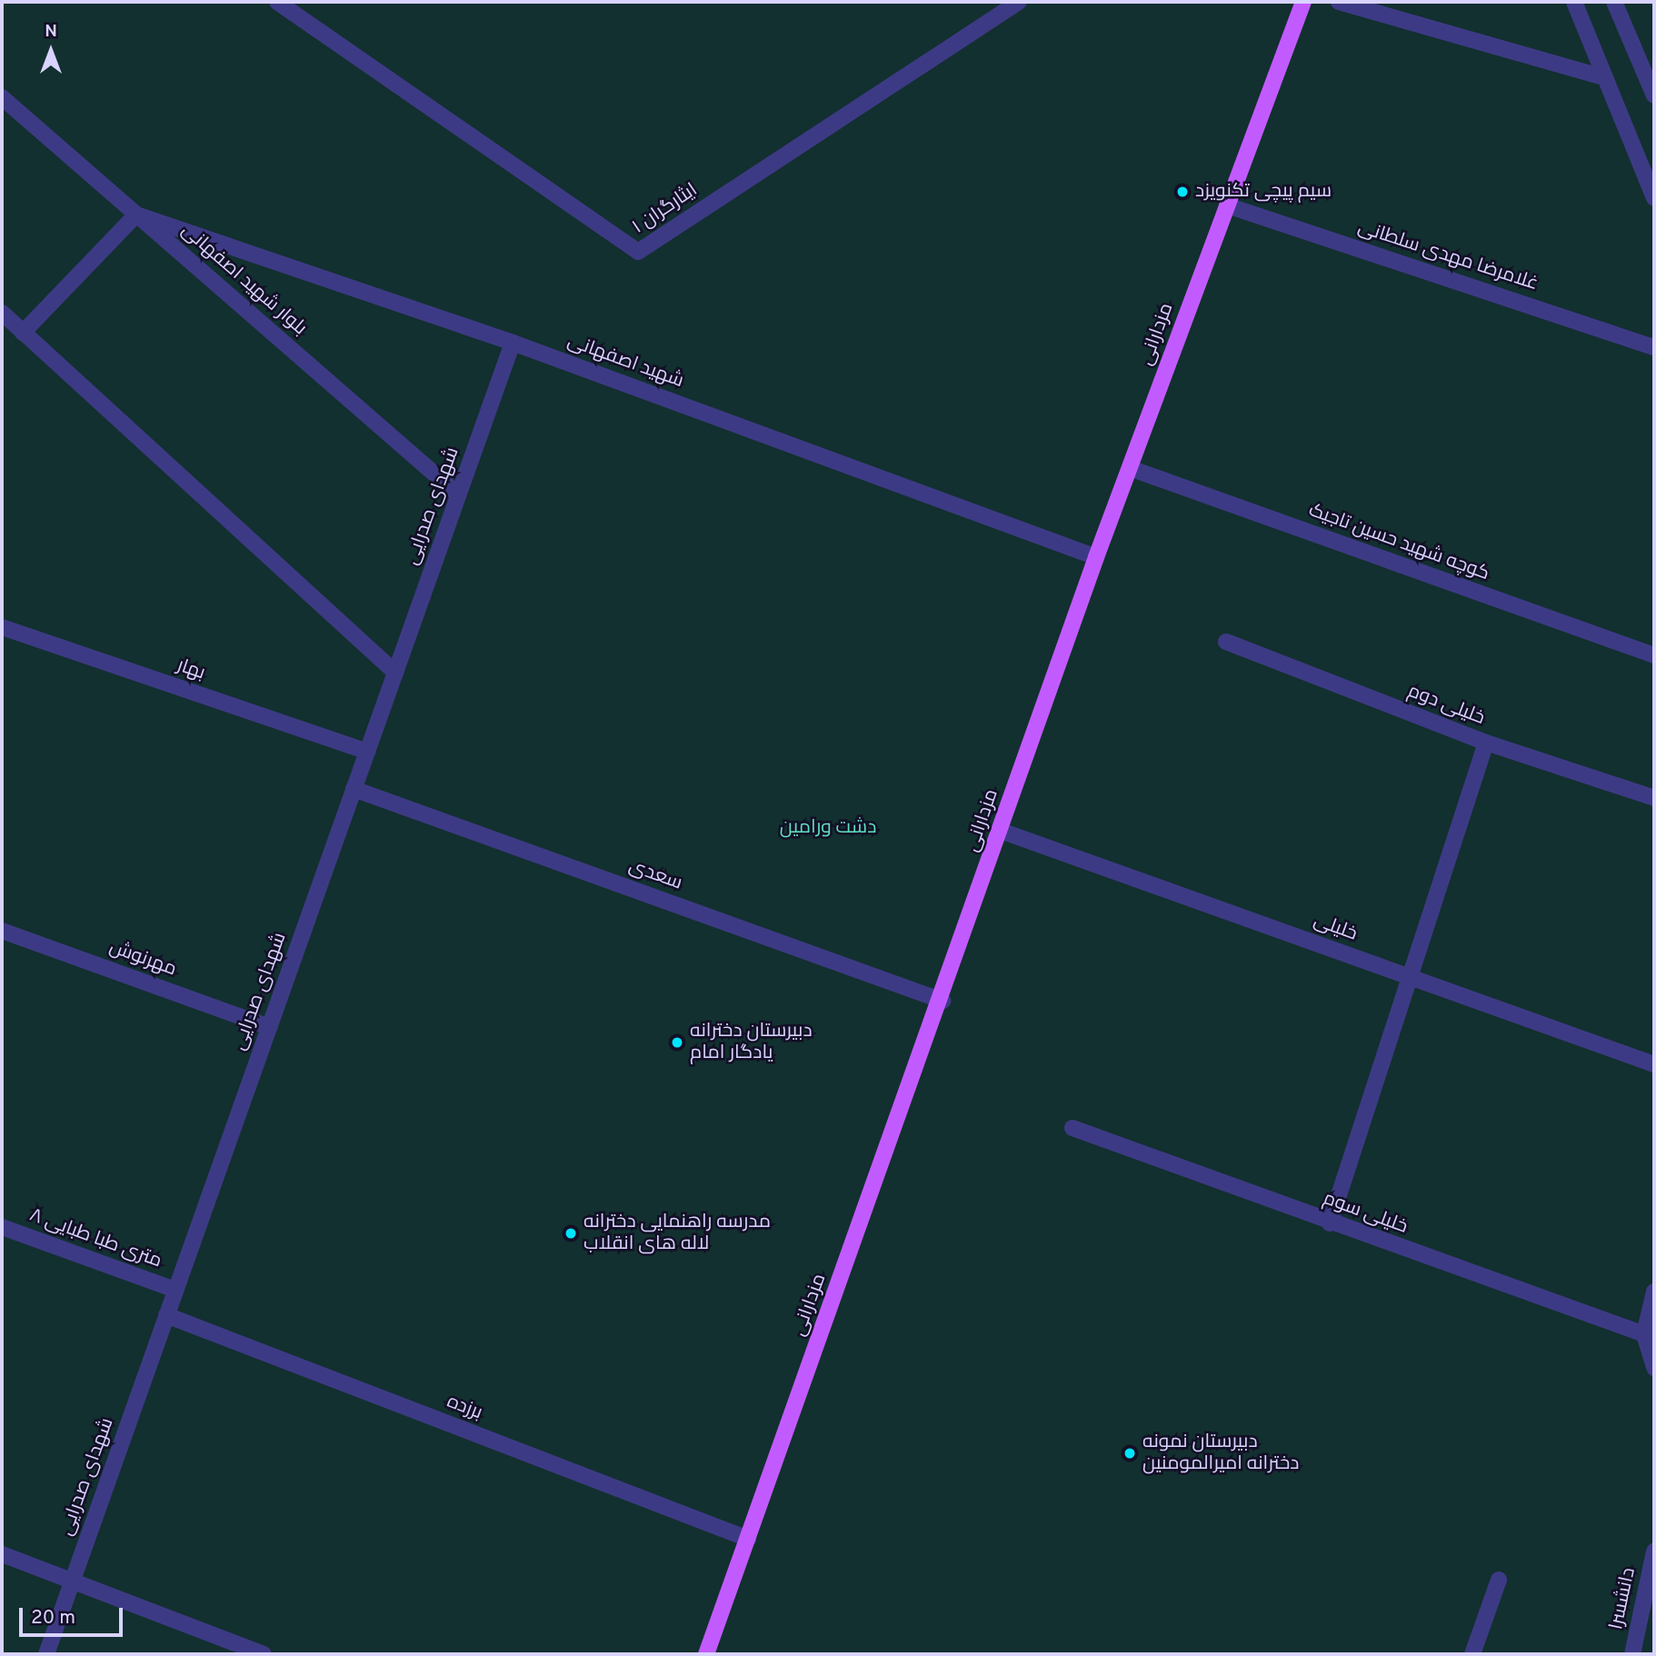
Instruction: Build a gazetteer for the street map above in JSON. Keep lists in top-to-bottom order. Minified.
{"streets":{"main road":["مزدارانی"],"street":["ایثارگران ۱","غلامرضا مهدی سلطانی","بلوار شهید اصفهانی","شهید اصفهانی","شهدای صدرایی","کوچه شهید حسین تاجیک","بهار","خلیلی دوم","سعدی","خلیلی","مهرنوش","خلیلی سوم","۸ متری طبا طبایی","برزده","دانشسرا"]},"crossings":[["غلامرضا مهدی سلطانی","مزدارانی"],["بلوار شهید اصفهانی","شهید اصفهانی"],["بلوار شهید اصفهانی","شهدای صدرایی"],["مزدارانی","شهید اصفهانی"],["مزدارانی","کوچه شهید حسین تاجیک"],["مزدارانی","سعدی"],["مزدارانی","خلیلی"],["مزدارانی","برزده"],["شهید اصفهانی","شهدای صدرایی"],["شهدای صدرایی","بهار"],["شهدای صدرایی","سعدی"],["شهدای صدرایی","مهرنوش"],["شهدای صدرایی","۸ متری طبا طبایی"],["شهدای صدرایی","برزده"]],"parks":["دشت ورامین"],"places":["سیم پیچی تکنویزد","دبیرستان دخترانه یادگار امام","مدرسه راهنمایی دخترانه لاله های انقلاب","دبیرستان نمونه دخترانه امیرالمومنین"],"scale_bar":"20 m","north":"top"}
